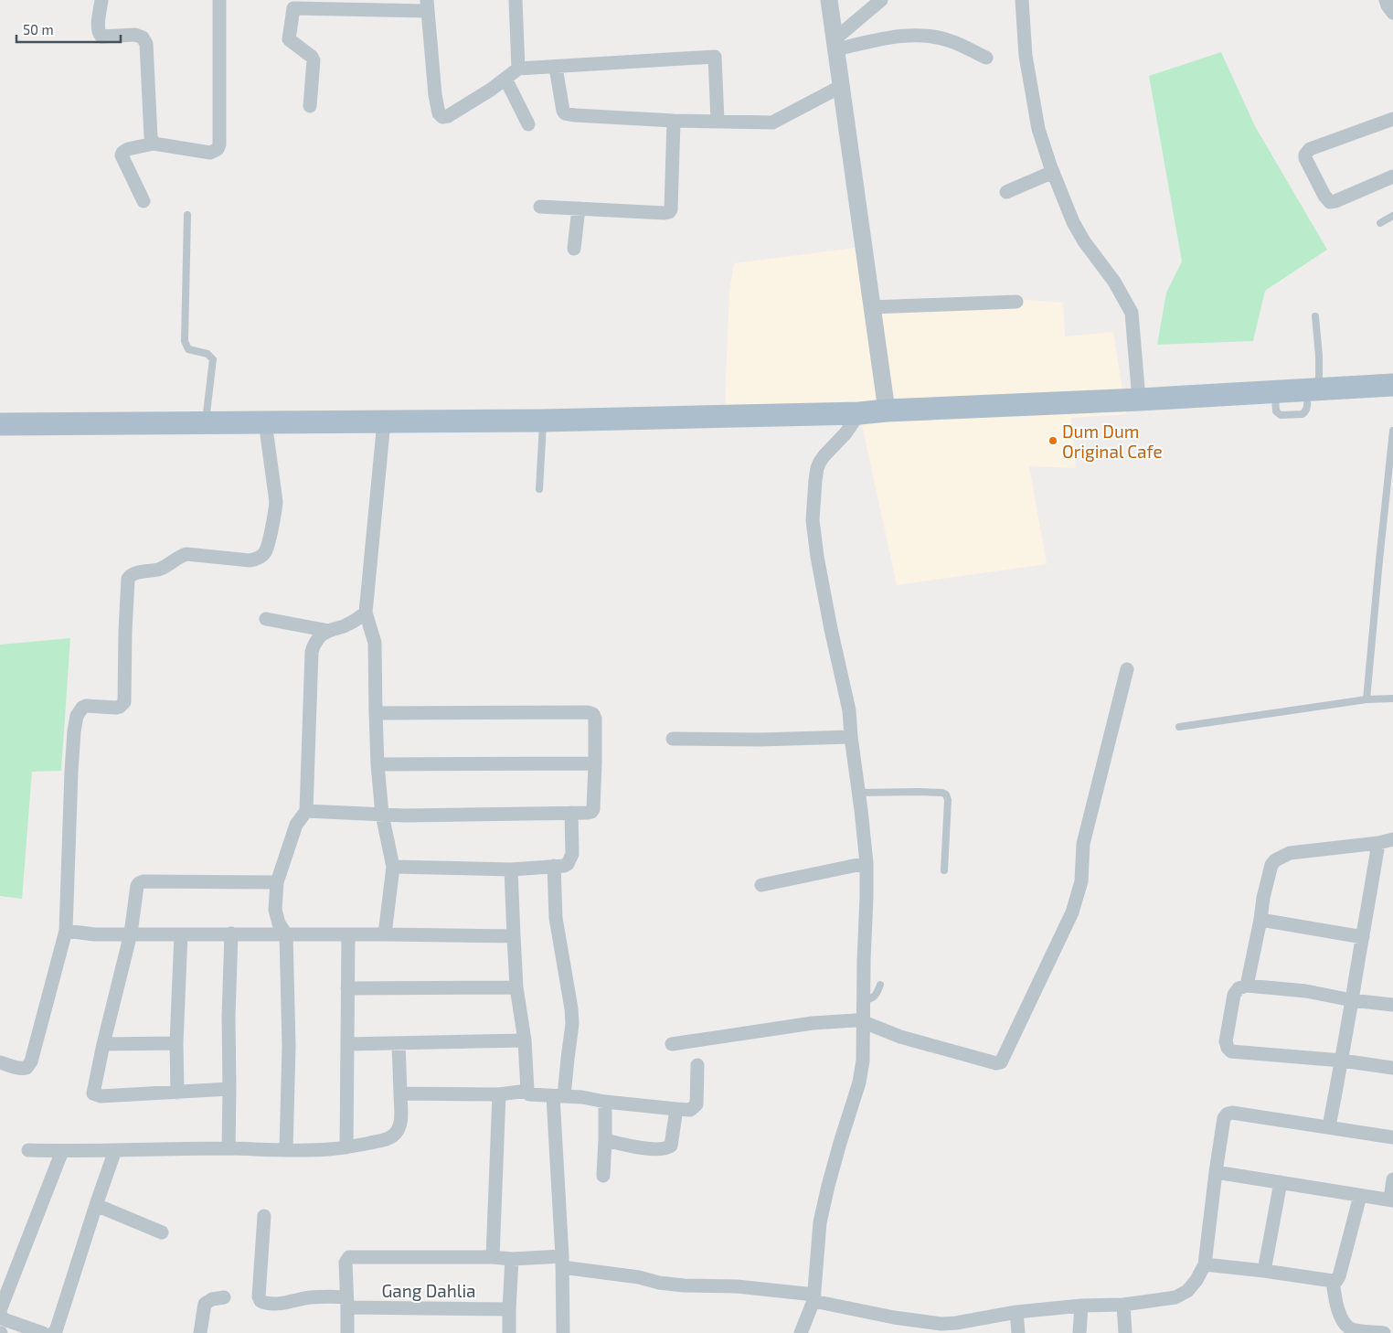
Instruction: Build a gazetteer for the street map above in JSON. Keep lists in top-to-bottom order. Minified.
{"streets":{"street":["Gang Dahlia"]},"places":["Dum Dum Original Cafe"],"scale_bar":"50 m"}
